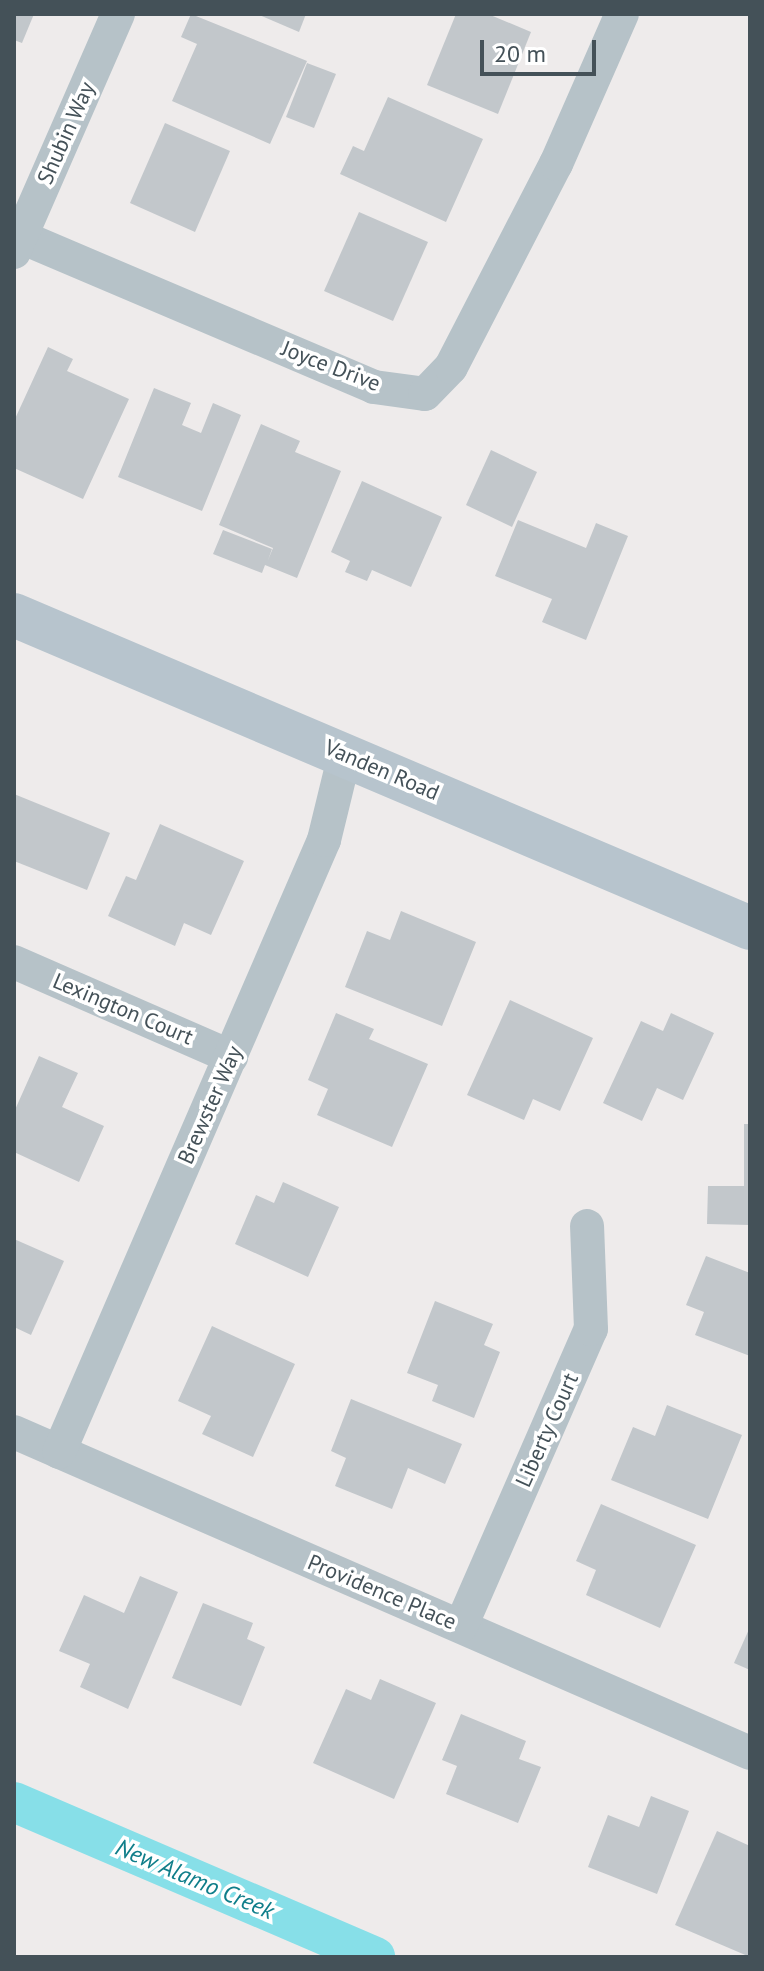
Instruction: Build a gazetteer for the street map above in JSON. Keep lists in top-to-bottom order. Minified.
{"streets":{"street":["Shubin Way","Joyce Drive","Vanden Road","Lexington Court","Brewster Way","Liberty Court","Providence Place"]},"crossings":[["Shubin Way","Joyce Drive"],["Vanden Road","Brewster Way"],["Lexington Court","Brewster Way"],["Brewster Way","Providence Place"],["Liberty Court","Providence Place"]],"water":["New Alamo Creek"],"scale_bar":"20 m"}
